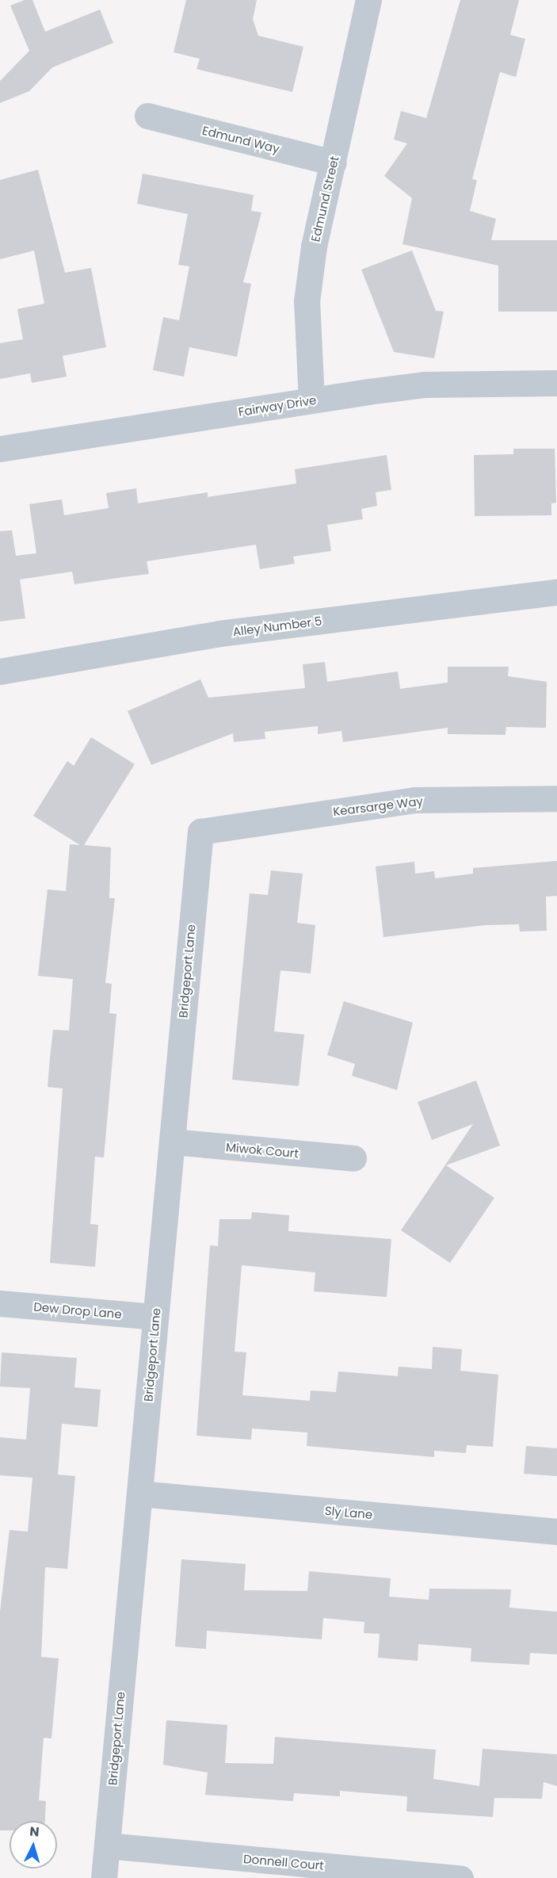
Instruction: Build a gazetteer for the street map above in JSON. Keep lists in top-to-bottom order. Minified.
{"streets":{"street":["Edmund Way","Edmund Street","Fairway Drive","Alley Number 5","Kearsarge Way","Bridgeport Lane","Miwok Court","Dew Drop Lane","Sly Lane","Donnell Court"]},"crossings":[["Edmund Way","Edmund Street"],["Edmund Street","Fairway Drive"],["Kearsarge Way","Bridgeport Lane"],["Bridgeport Lane","Miwok Court"],["Bridgeport Lane","Dew Drop Lane"],["Bridgeport Lane","Sly Lane"],["Bridgeport Lane","Donnell Court"]],"north":"top"}
